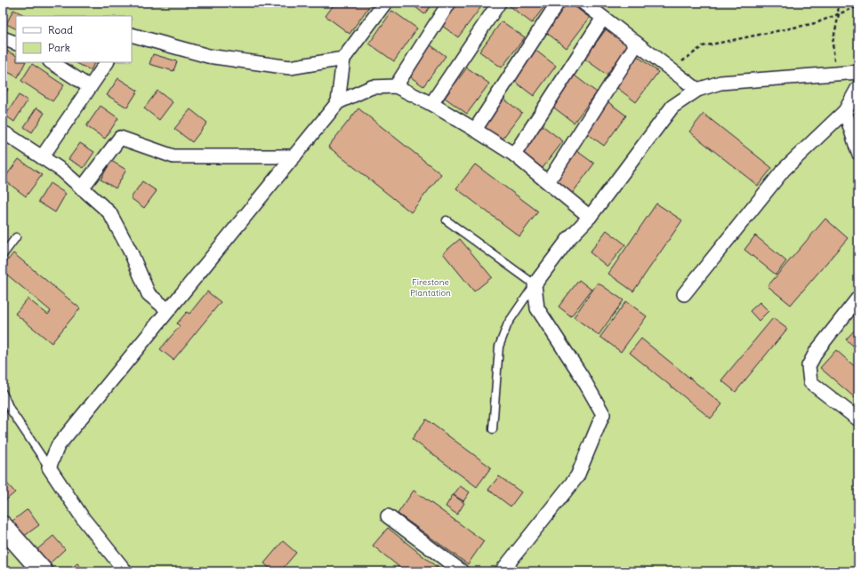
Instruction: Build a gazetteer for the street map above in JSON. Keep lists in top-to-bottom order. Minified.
{"parks":["Firestone Plantation"],"legend":["Road","Park"]}
